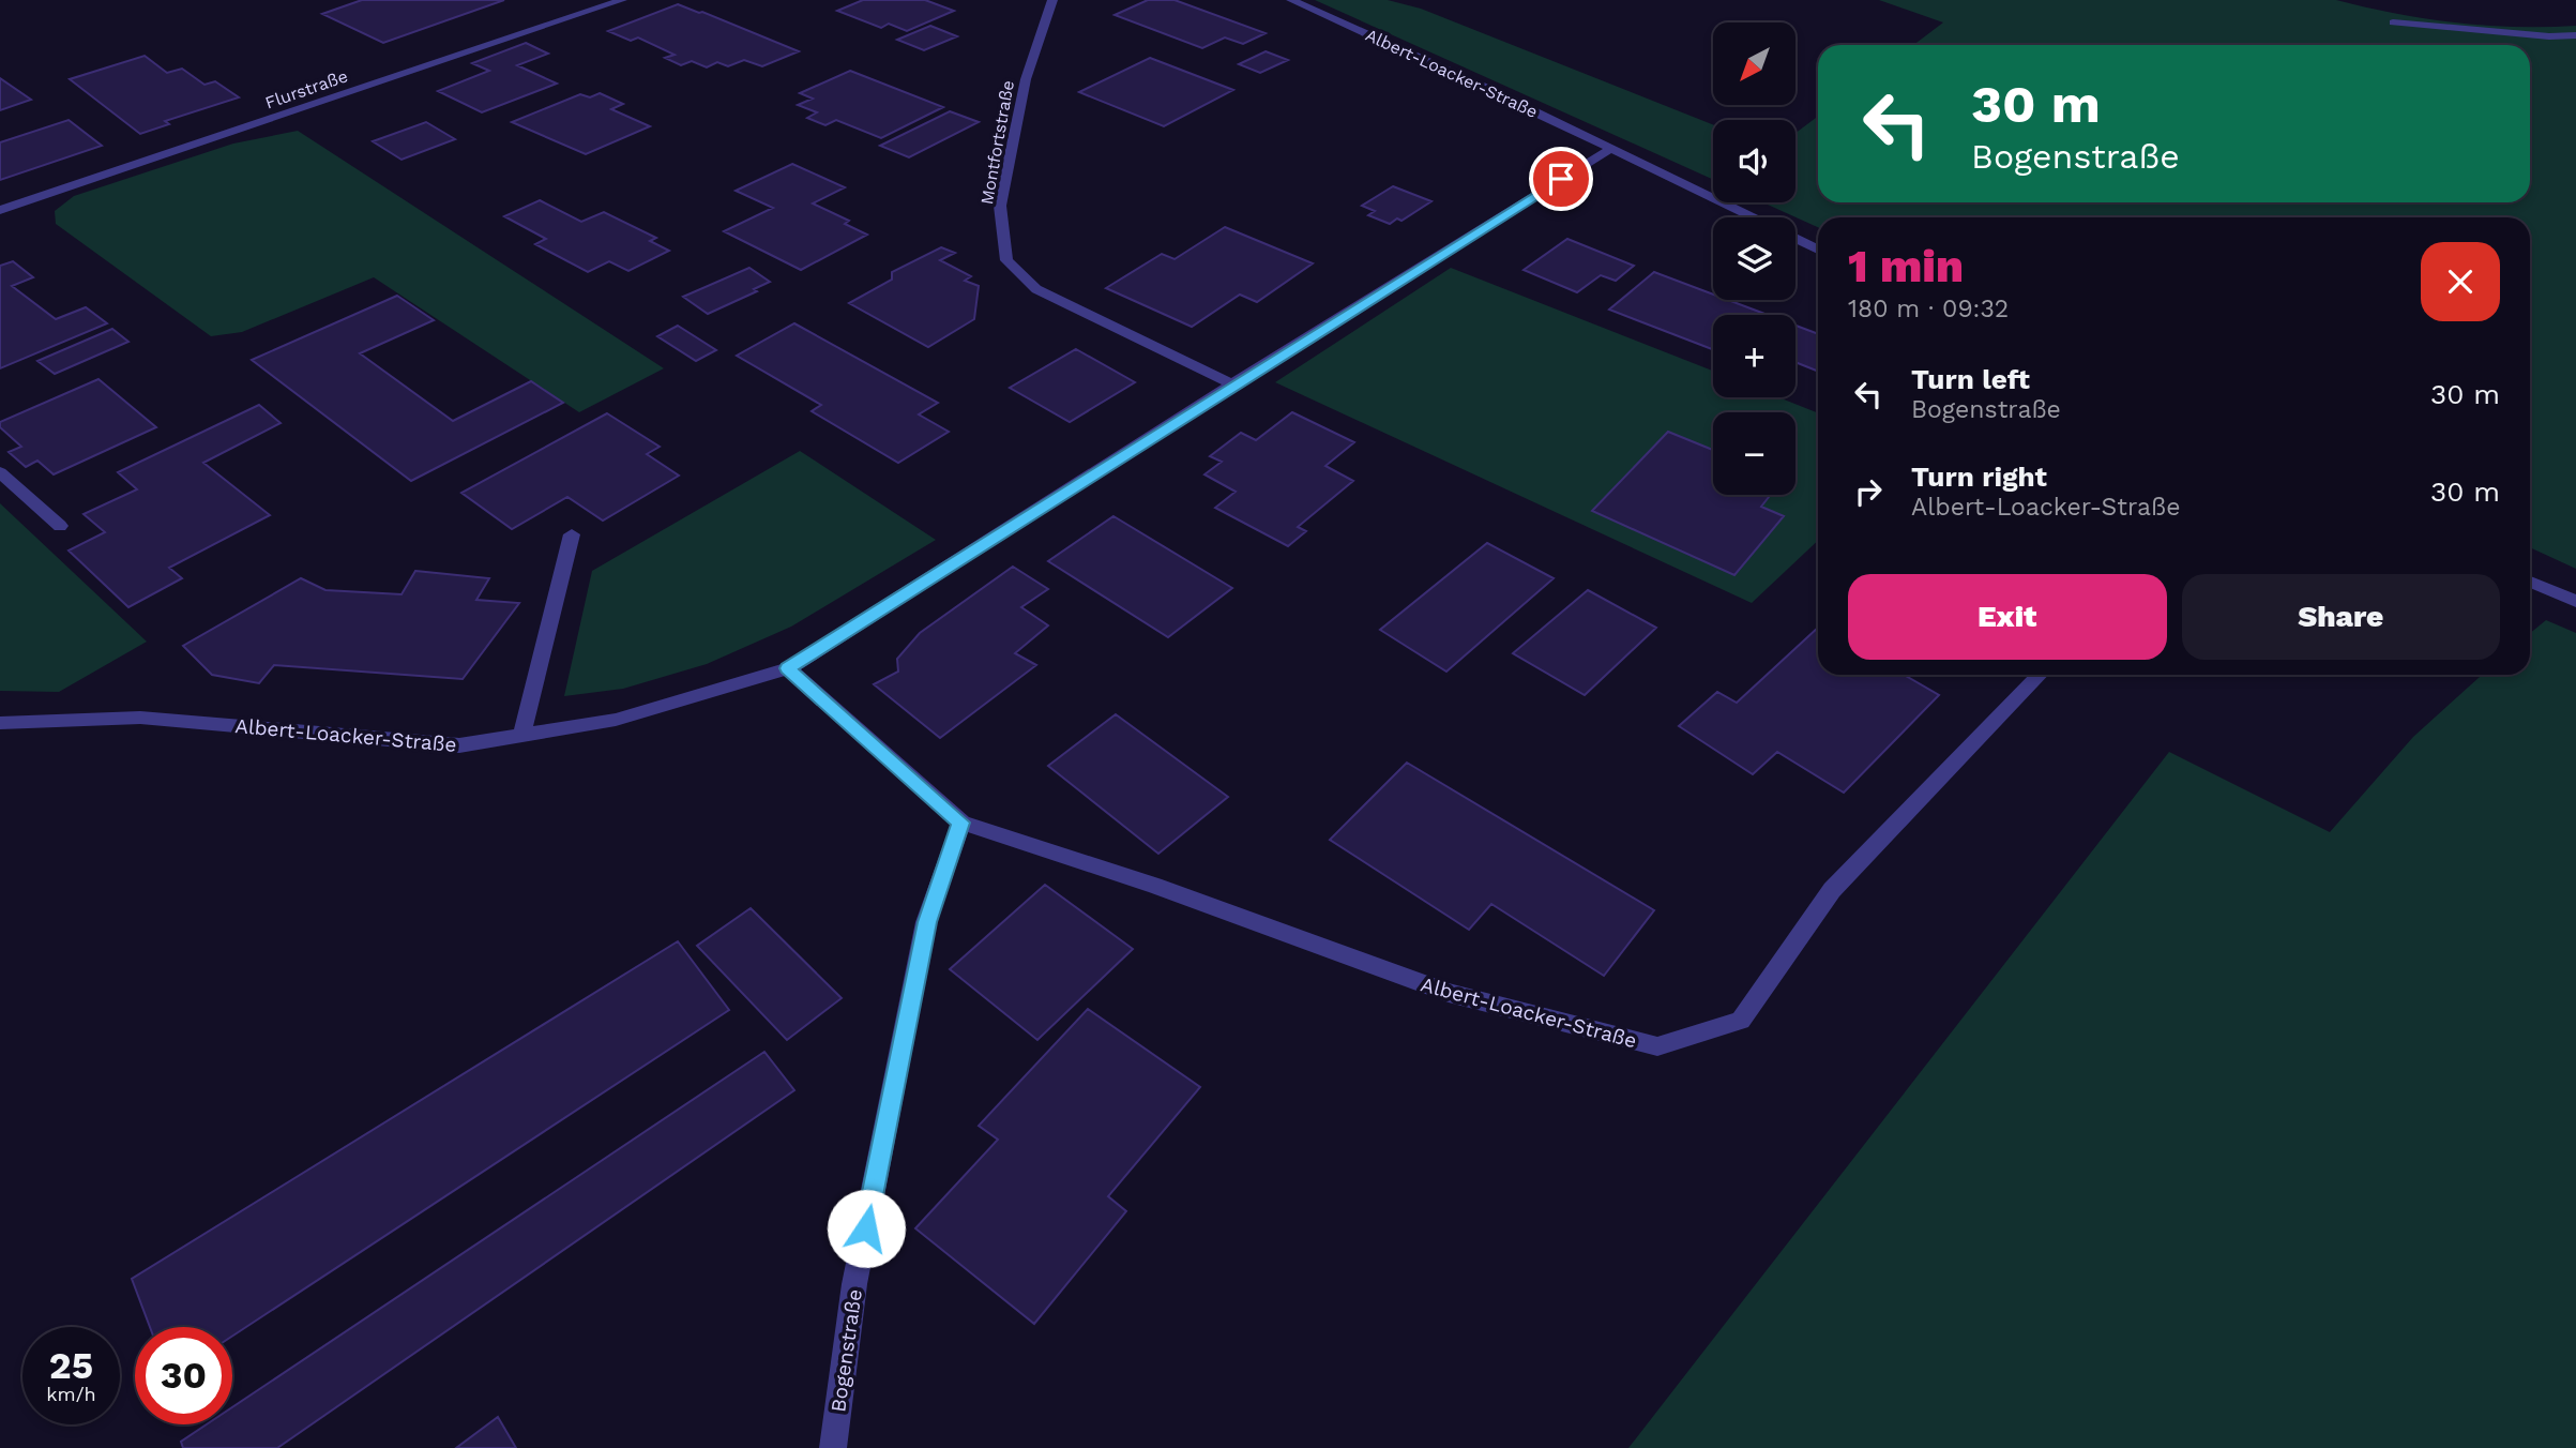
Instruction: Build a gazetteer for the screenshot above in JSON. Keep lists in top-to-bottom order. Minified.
{"streets":{"street":["Albert-Loacker-Straße","Flurstraße","Montfortstraße","Bogenstraße"]},"crossings":[["Albert-Loacker-Straße","Montfortstraße"],["Albert-Loacker-Straße","Bogenstraße"]],"north":"bottom left","page":{"map_buttons":["+","−"],"turn":["30 m","Bogenstraße"],"heading":["1 min","180 m · 09:32"],"list":[{"name":"Turn left","note":"Bogenstraße","value":"30 m"},{"name":"Turn right","note":"Albert-Loacker-Straße","value":"30 m"}],"buttons":["Exit","Share"],"speed":"25 km/h","limit":"30"}}
